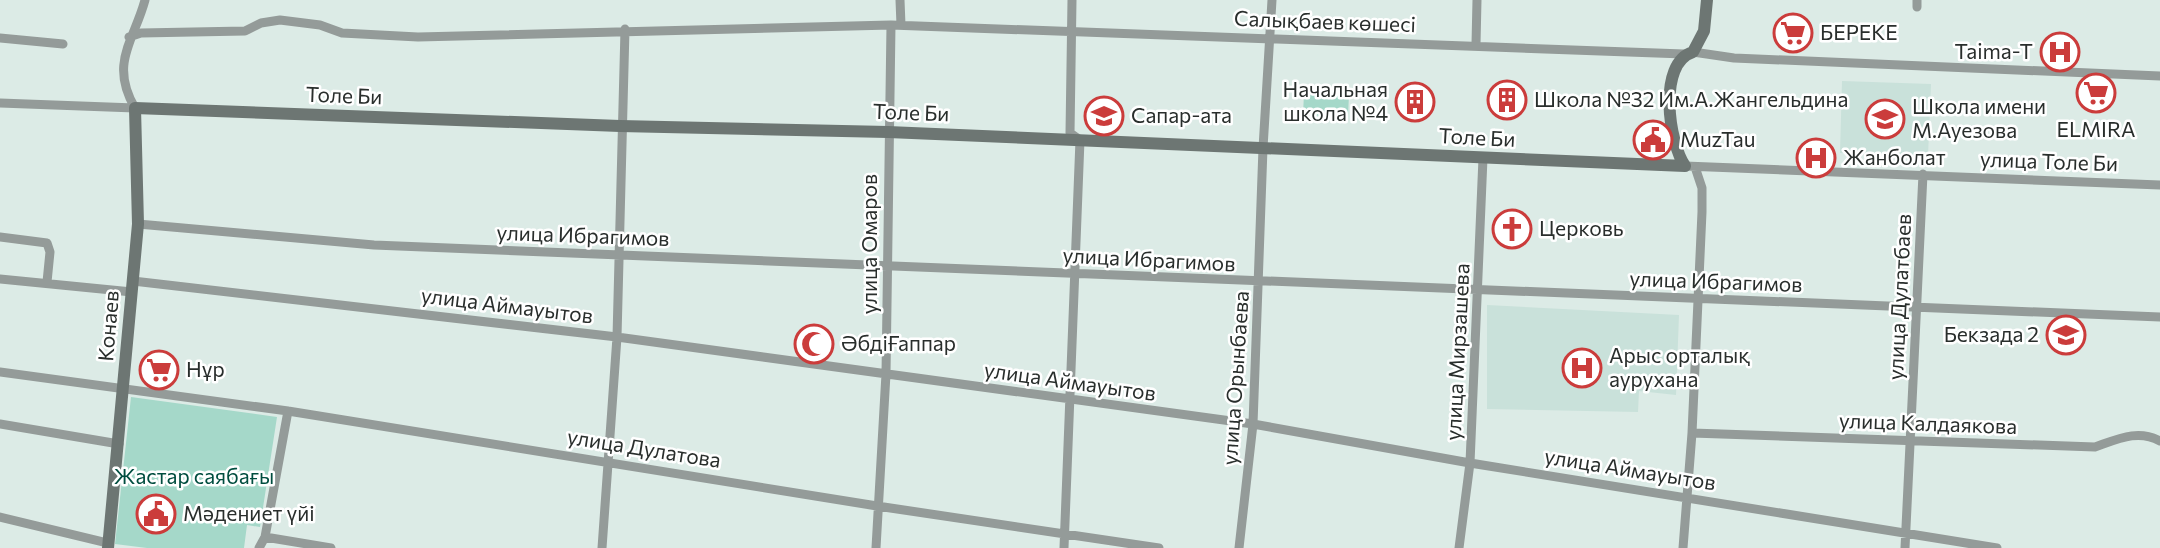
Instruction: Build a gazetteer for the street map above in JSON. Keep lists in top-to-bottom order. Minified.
{"streets":{"main road":["Толе Би","Конаев"],"street":["Салықбаев көшесі","улица Толе Би","улица Ибрагимов","улица Омаров","улица Дулатбаев","улица Аймауытов","улица Мирзашева","улица Орынбаева","улица Калдаякова","улица Дулатова"]},"crossings":[["Салықбаев көшесі","улица Омаров"],["Салықбаев көшесі","улица Орынбаева"],["Толе Би","улица Толе Би"],["Толе Би","улица Омаров"],["Толе Би","Конаев"],["Толе Би","улица Мирзашева"],["Толе Би","улица Орынбаева"],["улица Толе Би","улица Дулатбаев"],["улица Ибрагимов","улица Омаров"],["улица Ибрагимов","улица Дулатбаев"],["улица Ибрагимов","Конаев"],["улица Ибрагимов","улица Мирзашева"],["улица Ибрагимов","улица Орынбаева"],["улица Омаров","улица Аймауытов"],["улица Омаров","улица Дулатова"],["улица Дулатбаев","улица Аймауытов"],["улица Дулатбаев","улица Калдаякова"],["улица Аймауытов","Конаев"],["улица Аймауытов","улица Мирзашева"],["улица Аймауытов","улица Орынбаева"],["Конаев","улица Дулатова"]],"parks":["Жастар саябағы"],"places":{"supermarket":["БЕРЕКЕ","ELMIRA","Нұр"],"hospital":["Taima-T","Жанболат","Арыс орталық аурухана"],"building":["Школа №32 Им.А.Жангельдина","Начальная школа №4"],"school or university":["Сапар-ата","Школа имени М.Ауезова","Бекзада 2"],"public building":["MuzTau","Mәдениет үйі"],"church":["Церковь"],"mosque":["ӘбдіҒаппар"]}}
